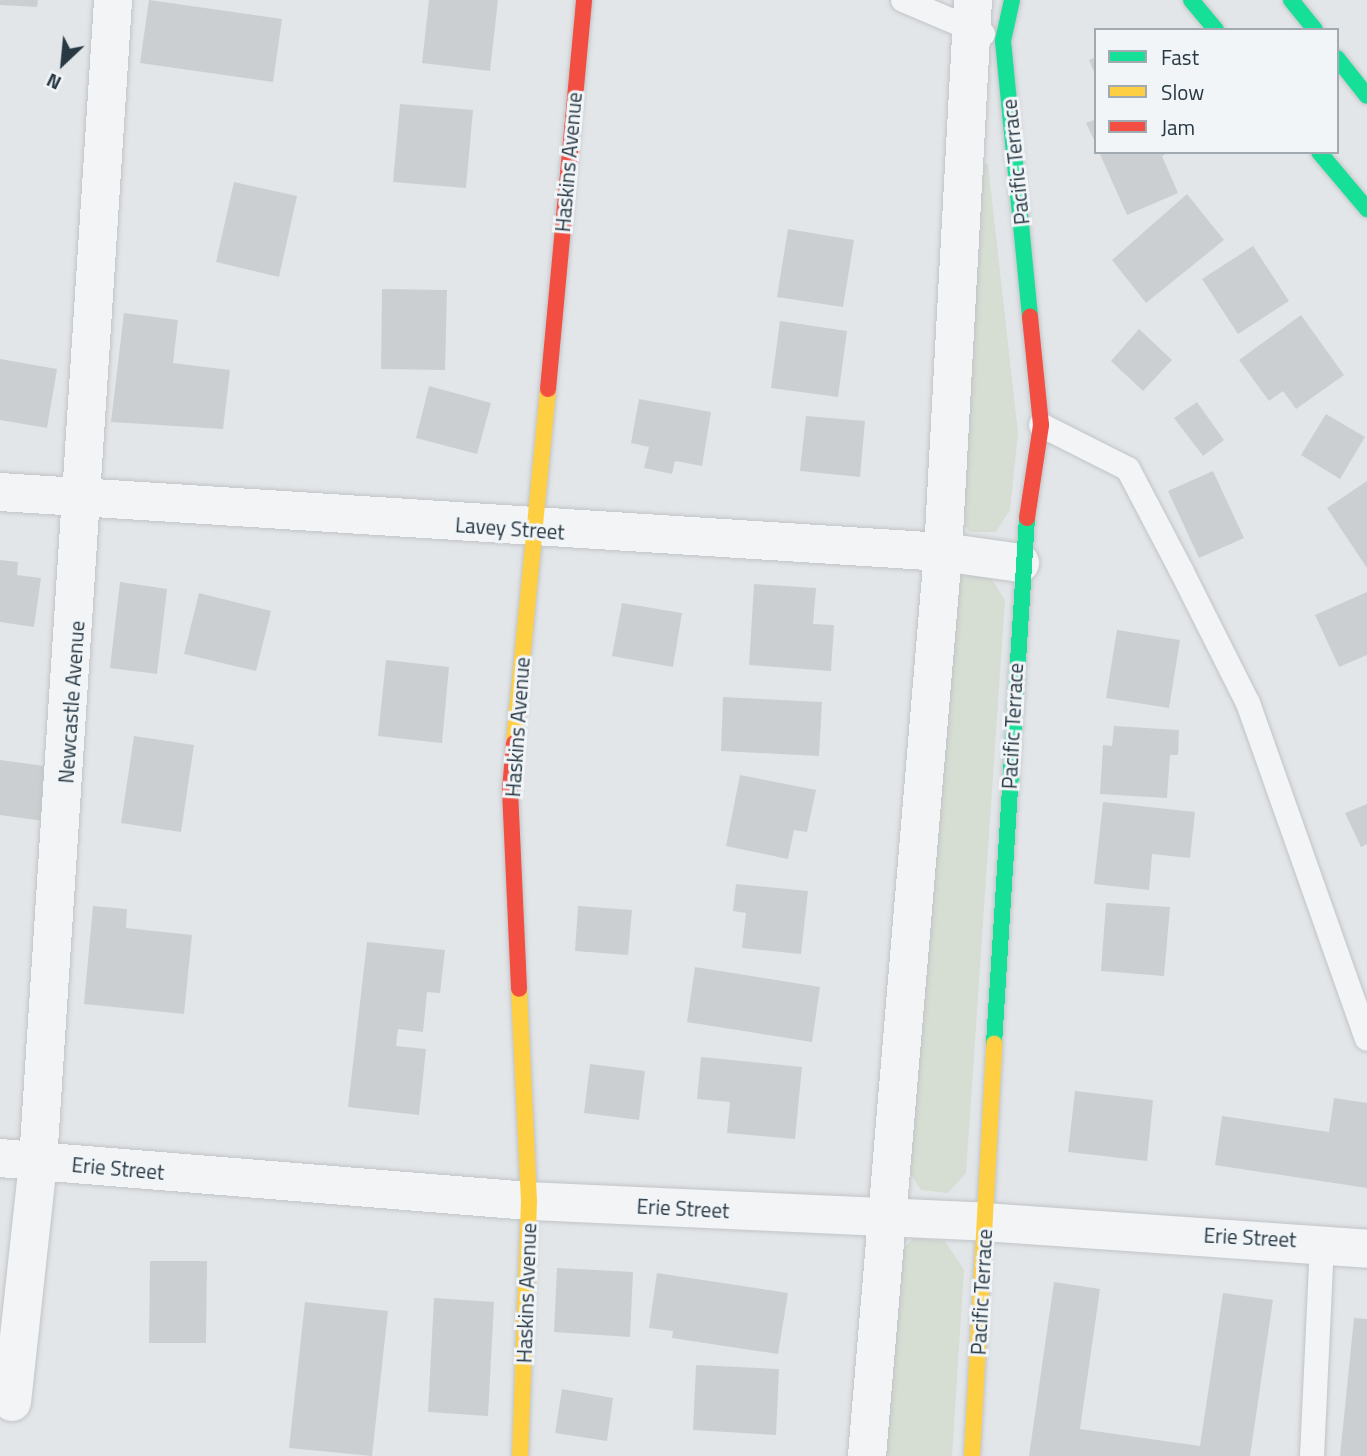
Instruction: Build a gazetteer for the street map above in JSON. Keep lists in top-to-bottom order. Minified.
{"streets":{"street":["Haskins Avenue","Pacific Terrace","Lavey Street","Newcastle Avenue","Erie Street"]},"crossings":[["Haskins Avenue","Lavey Street"],["Haskins Avenue","Erie Street"],["Pacific Terrace","Lavey Street"],["Pacific Terrace","Erie Street"],["Lavey Street","Newcastle Avenue"],["Newcastle Avenue","Erie Street"]],"legend":["Fast","Slow","Jam"],"north":"bottom left"}
